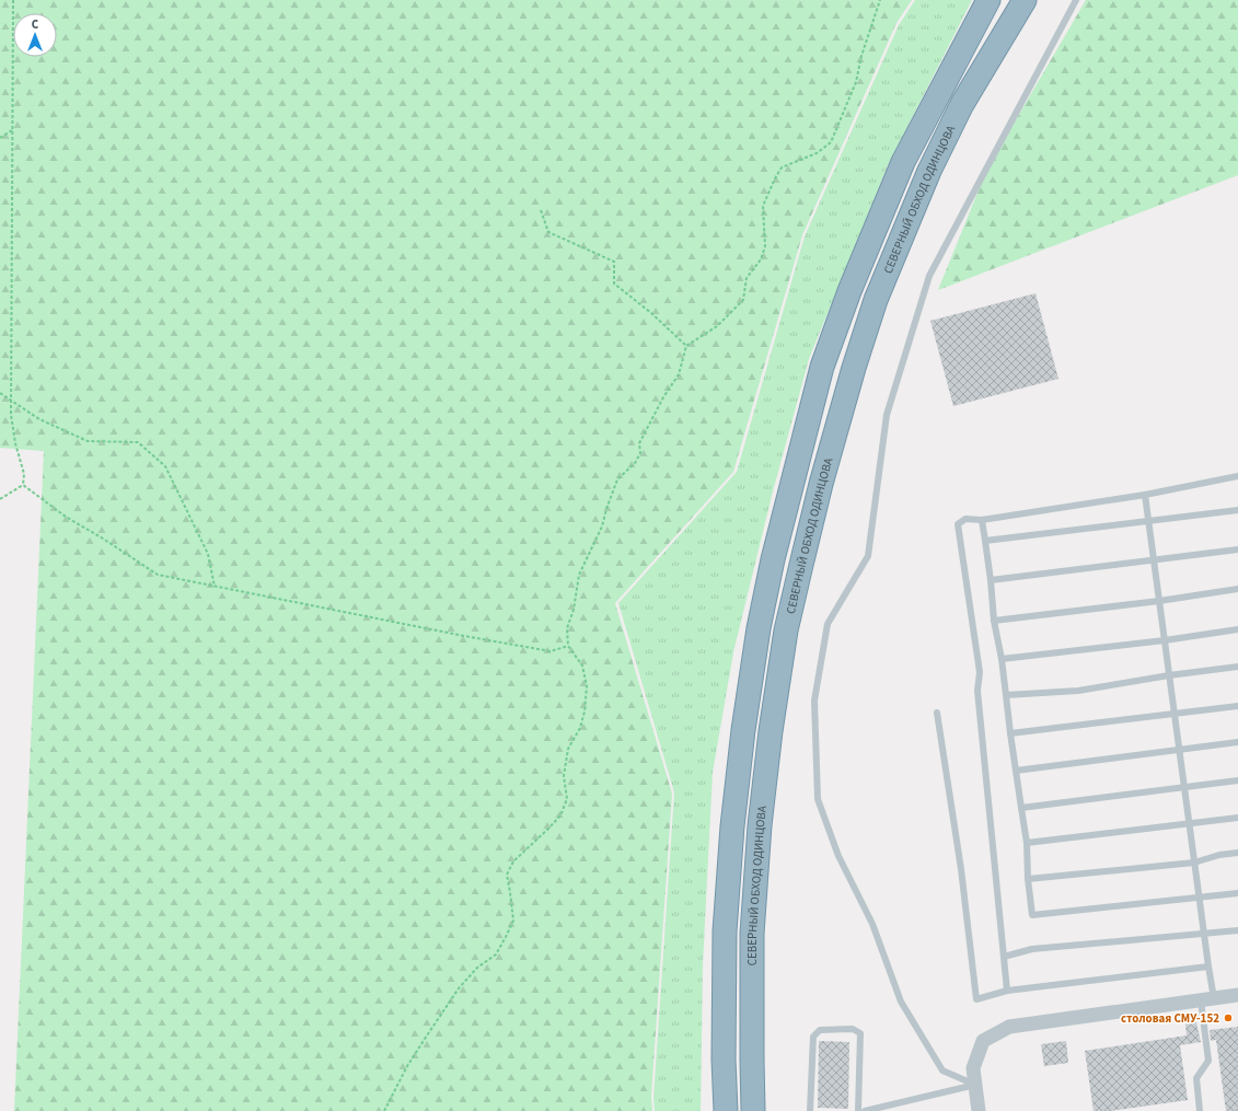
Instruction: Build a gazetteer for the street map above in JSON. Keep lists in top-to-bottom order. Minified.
{"streets":{"highway":["СЕВЕРНЫЙ ОБХОД ОДИНЦОВА"]},"places":["столовая СМУ-152"],"north":"top"}
